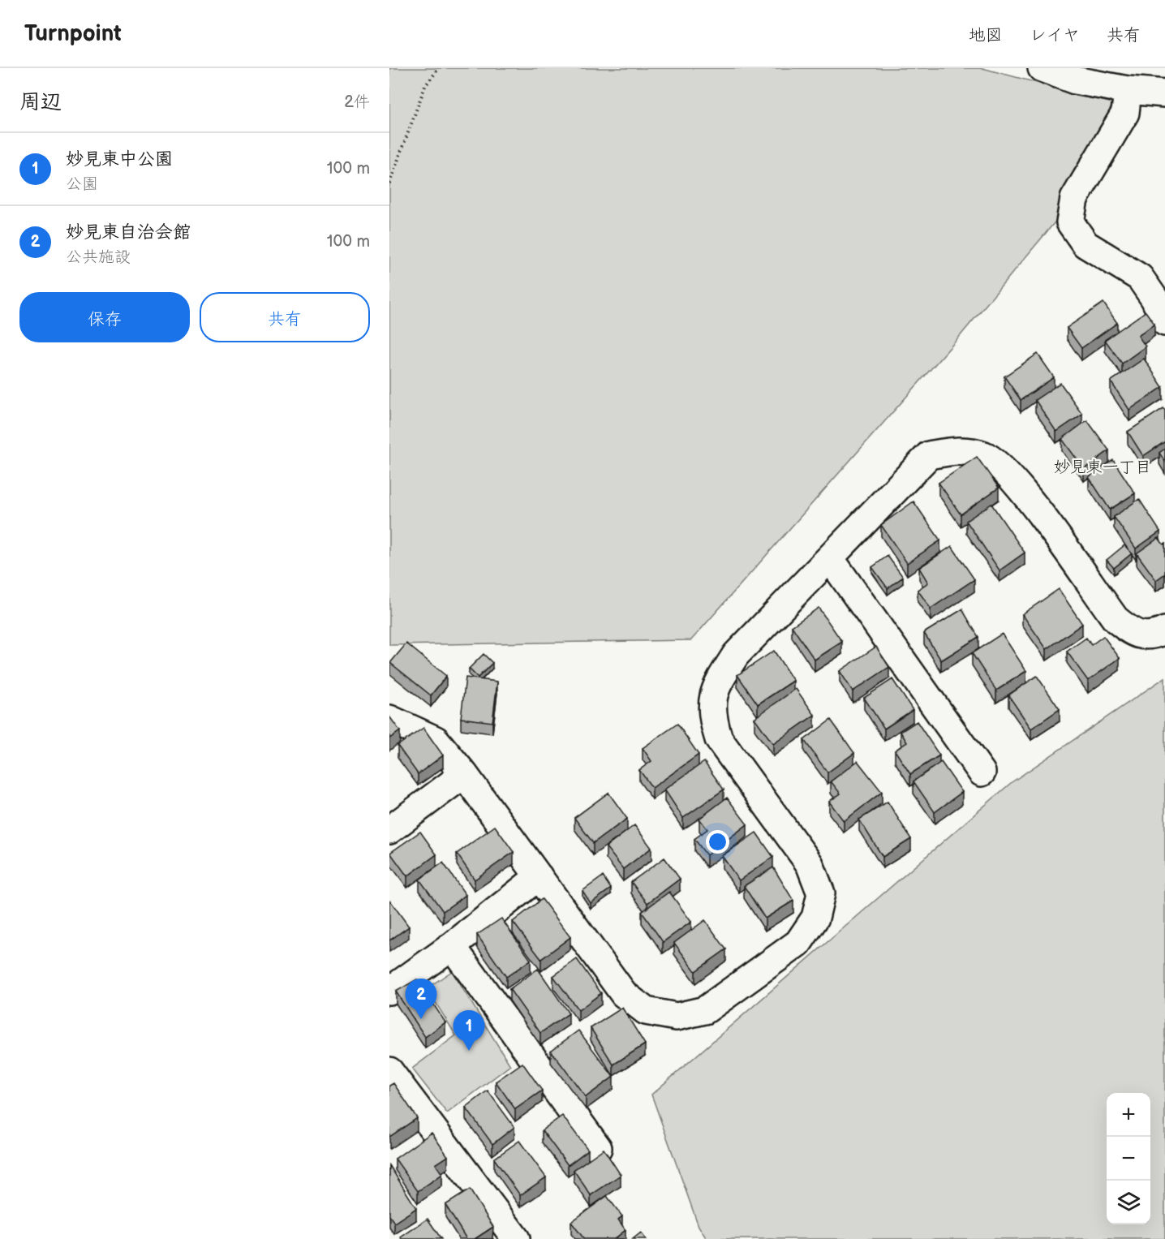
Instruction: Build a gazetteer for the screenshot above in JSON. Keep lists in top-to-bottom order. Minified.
{"districts":["妙見東一丁目"],"page":{"header":"Turnpoint","nav":["地図","レイヤ","共有"],"heading":["周辺","2件"],"list":[{"mark":"1","name":"妙見東中公園","note":"公園","value":"100 m"},{"mark":"2","name":"妙見東自治会館","note":"公共施設","value":"100 m"}],"buttons":["保存","共有"],"pins":["2","1"],"map_buttons":["+","−"]}}
